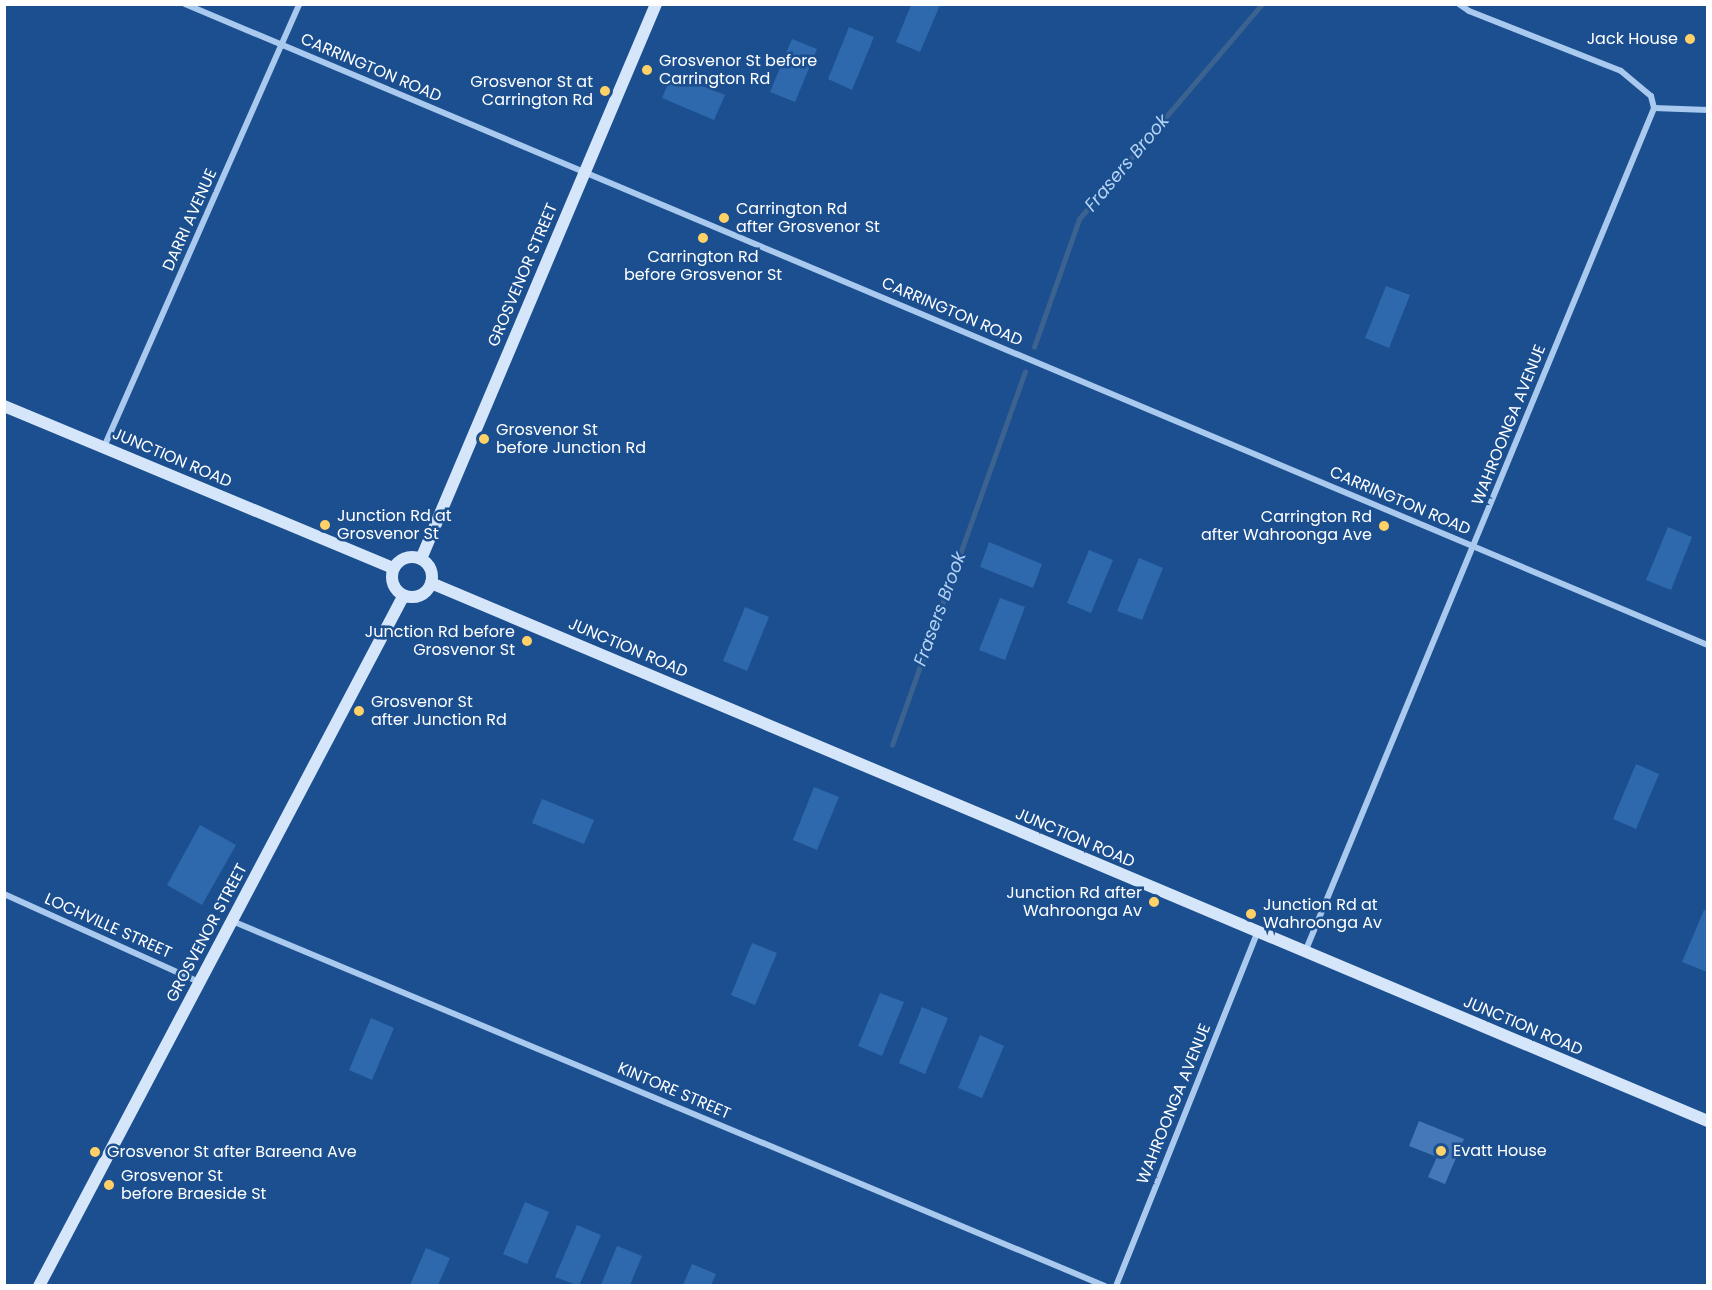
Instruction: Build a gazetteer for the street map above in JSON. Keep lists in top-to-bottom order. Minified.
{"streets":{"main road":["GROSVENOR STREET","JUNCTION ROAD"],"street":["CARRINGTON ROAD","DARRI AVENUE","WAHROONGA AVENUE","LOCHVILLE STREET","KINTORE STREET"]},"crossings":[["CARRINGTON ROAD","DARRI AVENUE"],["CARRINGTON ROAD","GROSVENOR STREET"],["CARRINGTON ROAD","WAHROONGA AVENUE"],["DARRI AVENUE","JUNCTION ROAD"],["GROSVENOR STREET","JUNCTION ROAD"],["GROSVENOR STREET","LOCHVILLE STREET"],["GROSVENOR STREET","KINTORE STREET"],["WAHROONGA AVENUE","JUNCTION ROAD"]],"water":["Frasers Brook"],"places":["Jack House","Grosvenor St before Carrington Rd","Grosvenor St at Carrington Rd","Carrington Rd after Grosvenor St","Carrington Rd before Grosvenor St","Grosvenor St before Junction Rd","Junction Rd at Grosvenor St","Carrington Rd after Wahroonga Ave","Junction Rd before Grosvenor St","Grosvenor St after Junction Rd","Junction Rd after Wahroonga Av","Junction Rd at Wahroonga Av","Evatt House","Grosvenor St after Bareena Ave","Grosvenor St before Braeside St"]}
